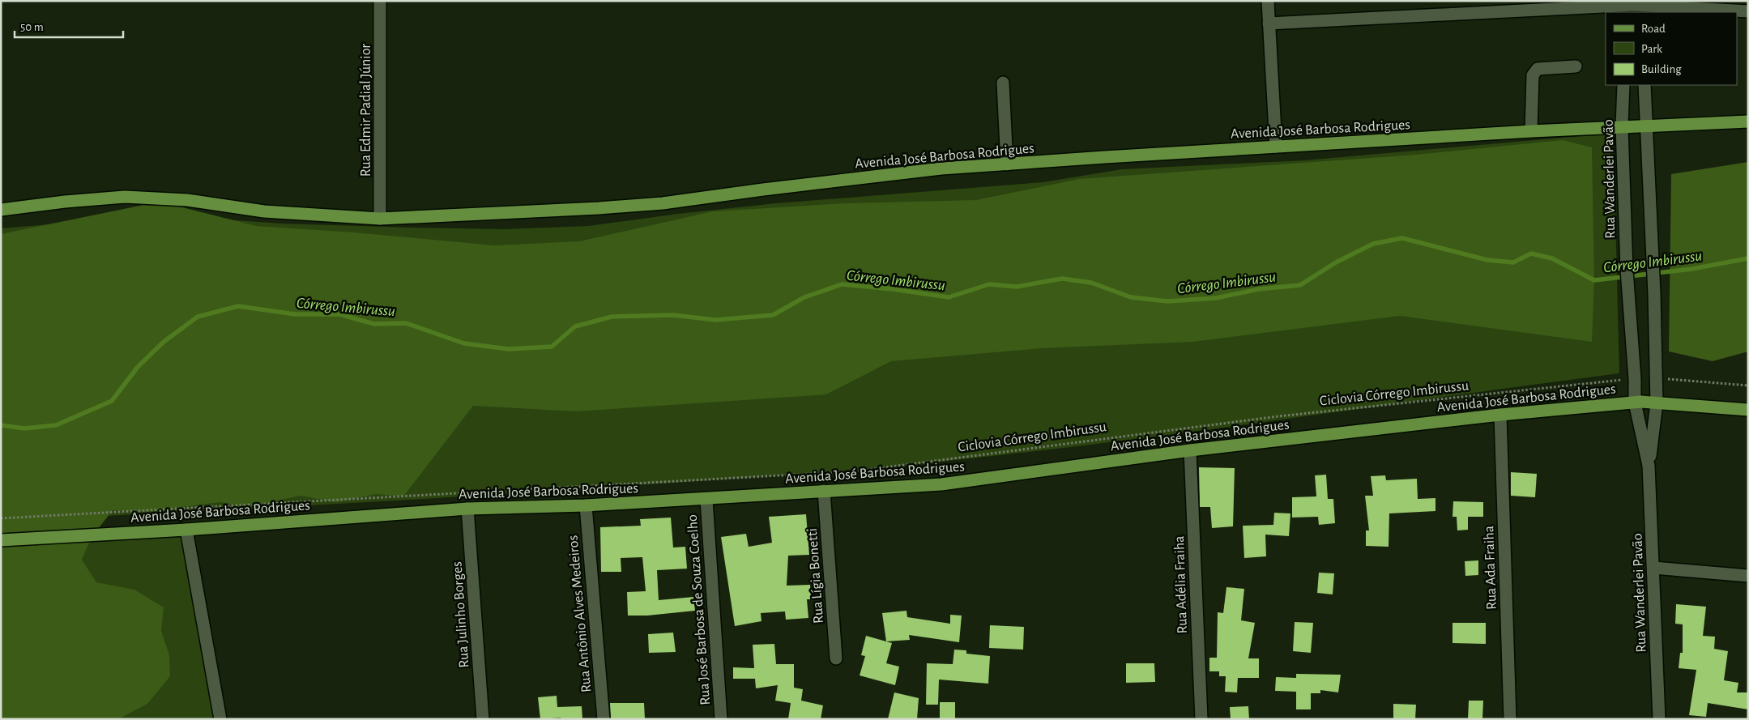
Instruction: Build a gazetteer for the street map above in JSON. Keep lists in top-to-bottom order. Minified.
{"streets":{"main road":["Avenida José Barbosa Rodrigues"],"street":["Rua Edmir Padial Júnior","Rua Wanderlei Pavão","Rua Ada Fraiha","Rua Lígia Bonetti","Rua Adélia Fraiha","Rua José Barbosa de Souza Coelho","Rua Antônio Alves Medeiros","Rua Julinho Borges"],"path":["Ciclovia Córrego Imbirussu"]},"crossings":[["Rua Edmir Padial Júnior","Avenida José Barbosa Rodrigues"],["Avenida José Barbosa Rodrigues","Rua Wanderlei Pavão"],["Avenida José Barbosa Rodrigues","Rua Ada Fraiha"],["Avenida José Barbosa Rodrigues","Rua Lígia Bonetti"],["Avenida José Barbosa Rodrigues","Rua Adélia Fraiha"],["Avenida José Barbosa Rodrigues","Rua José Barbosa de Souza Coelho"],["Avenida José Barbosa Rodrigues","Rua Antônio Alves Medeiros"],["Avenida José Barbosa Rodrigues","Rua Julinho Borges"],["Rua Wanderlei Pavão","Ciclovia Córrego Imbirussu"]],"water":["Córrego Imbirussu"],"legend":["Road","Park","Building"],"scale_bar":"50 m"}
